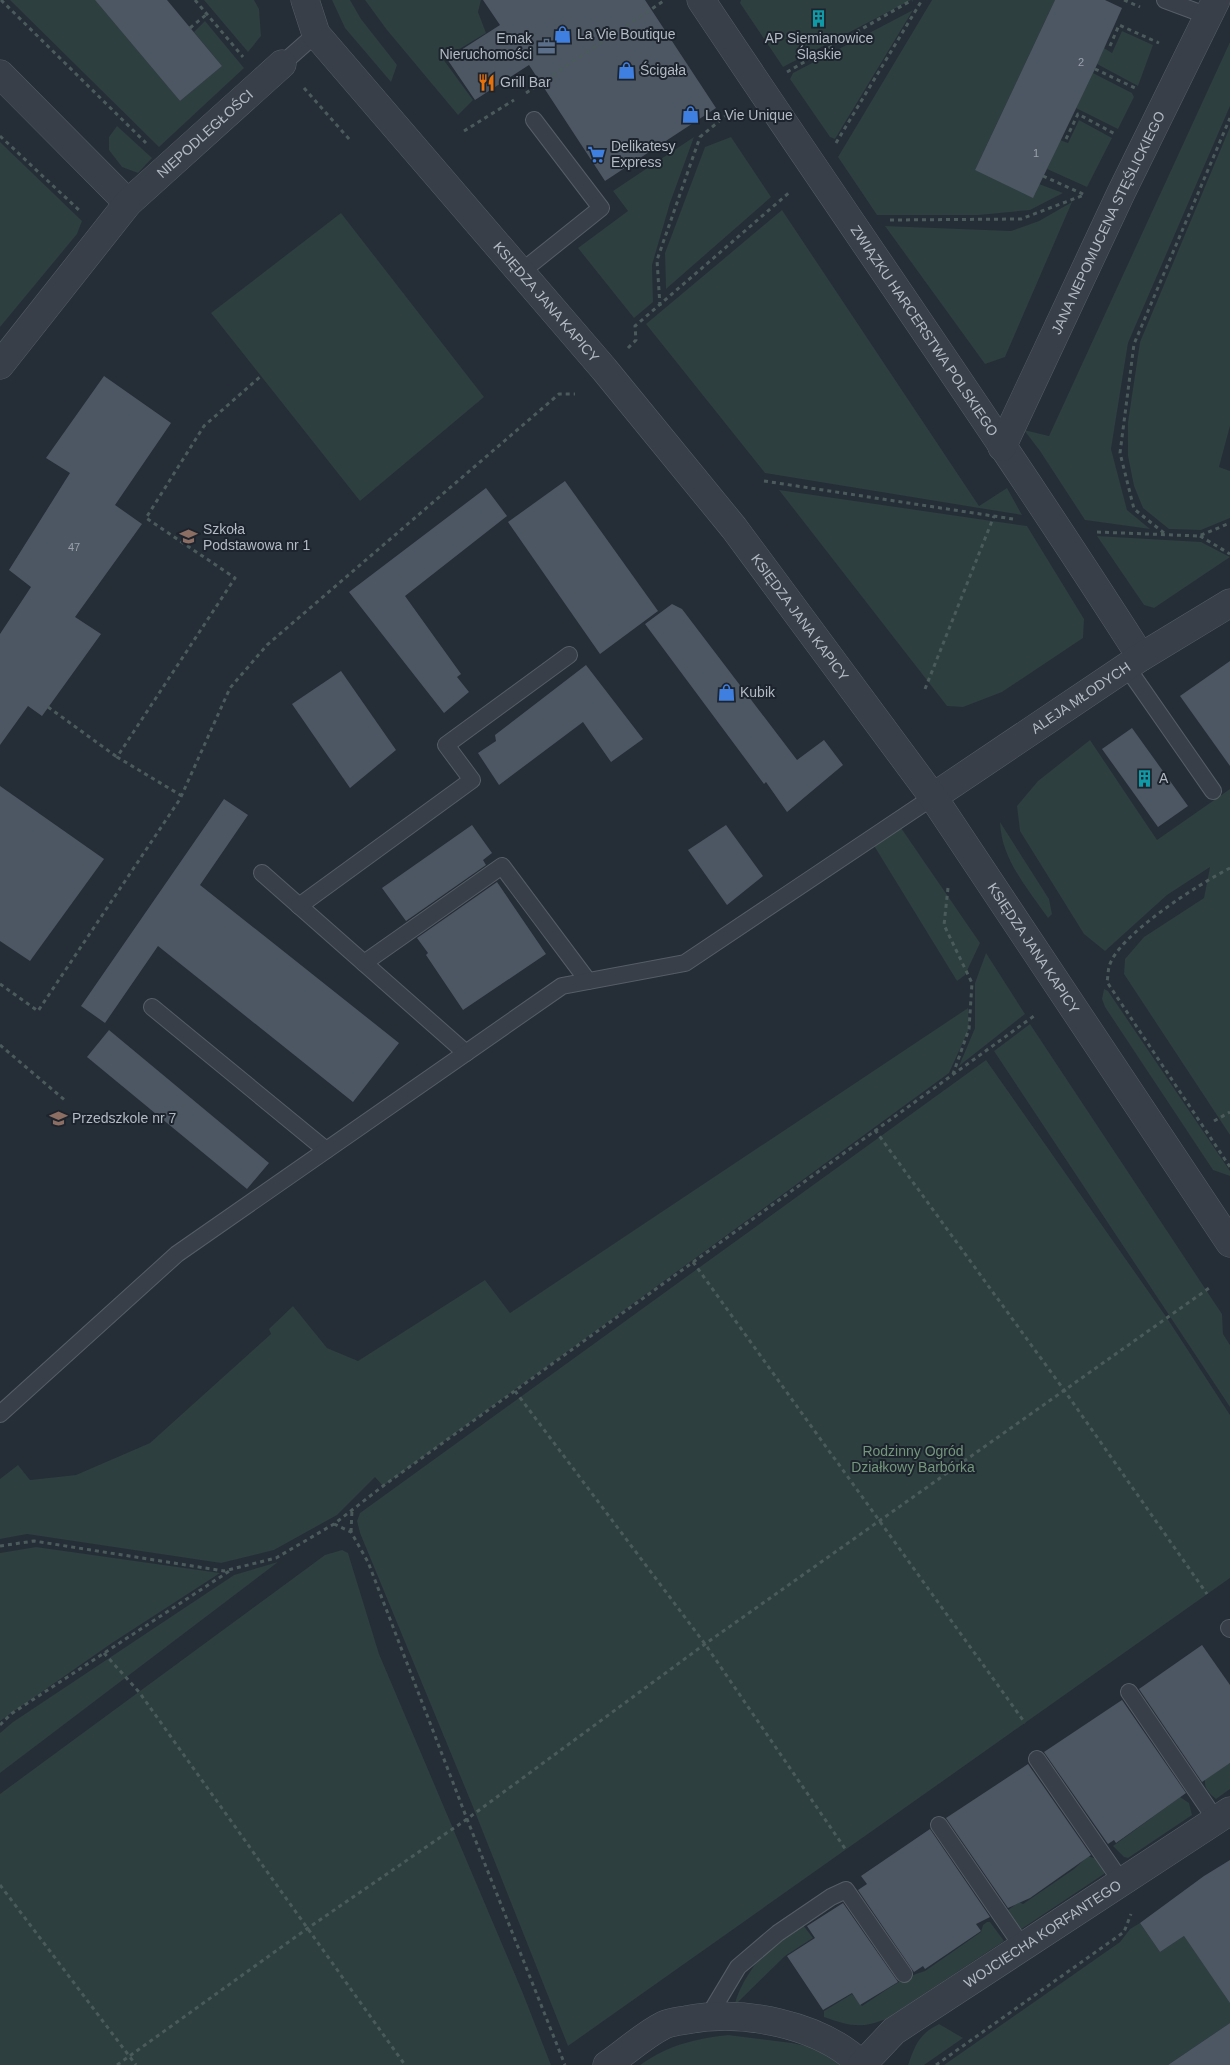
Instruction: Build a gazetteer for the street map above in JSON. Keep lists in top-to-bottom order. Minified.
{"streets":{"street":["NIEPODLEGŁOŚCI","JANA NEPOMUCENA STĘŚLICKIEGO","KSIĘDZA JANA KAPICY","ZWIĄZKU HARCERSTWA POLSKIEGO","ALEJA MŁODYCH","WOJCIECHA KORFANTEGO"]},"crossings":[["JANA NEPOMUCENA STĘŚLICKIEGO","ZWIĄZKU HARCERSTWA POLSKIEGO"],["KSIĘDZA JANA KAPICY","ALEJA MŁODYCH"],["ZWIĄZKU HARCERSTWA POLSKIEGO","ALEJA MŁODYCH"]],"parks":["Rodzinny Ogród Działkowy Barbórka"],"places":{"building":["AP Siemianowice Śląskie","A"],"shop":["La Vie Boutique","Ścigała","La Vie Unique","Kubik"],"office":["Emak Nieruchomości"],"restaurant":["Grill Bar"],"supermarket":["Delikatesy Express"],"school or university":["Szkoła Podstawowa nr 1","Przedszkole nr 7"]},"house_numbers":["2","1","47"]}
